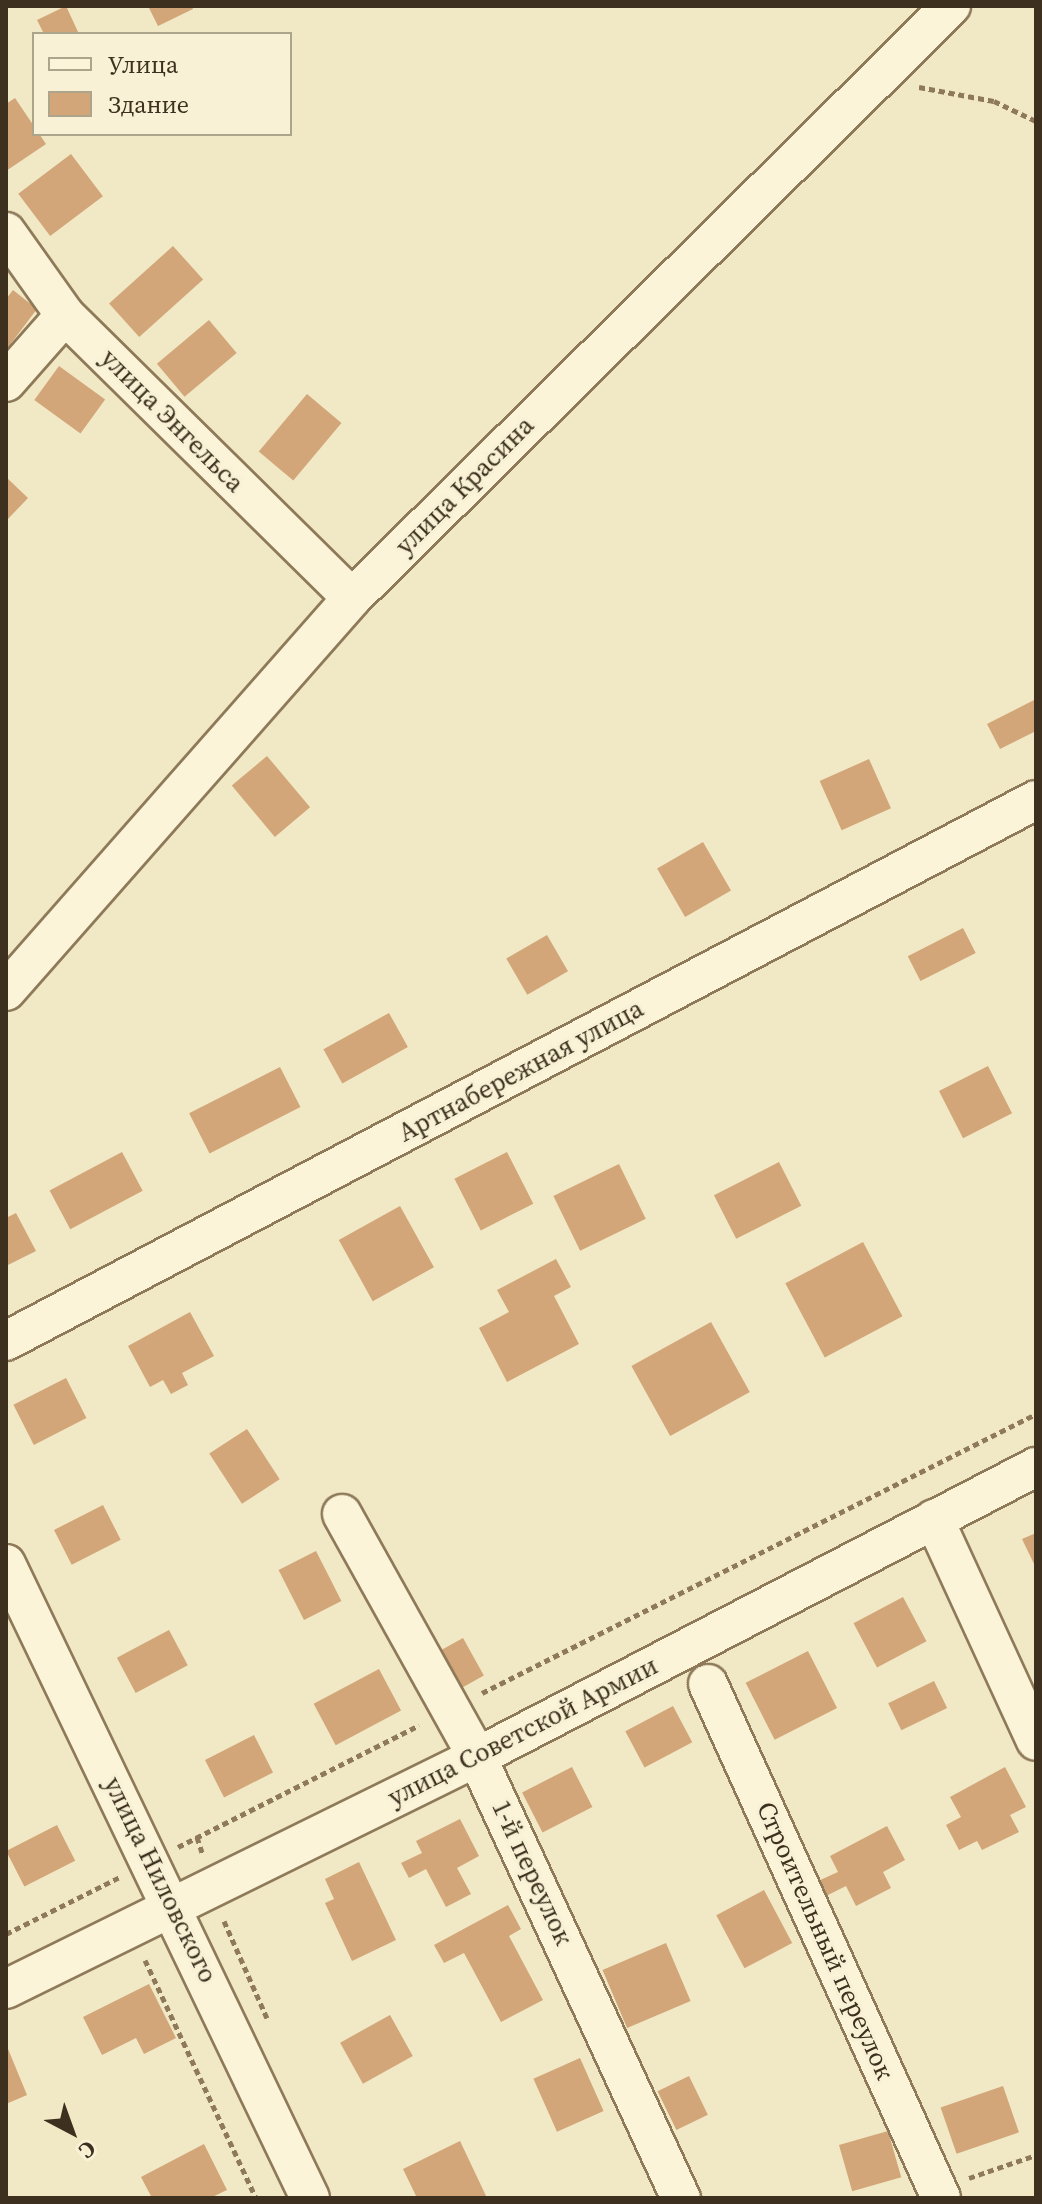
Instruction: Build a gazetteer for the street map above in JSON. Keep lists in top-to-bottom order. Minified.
{"streets":{"street":["улица Энгельса","улица Красина","Артнабережная улица","улица Советской Армии","1-й переулок","улица Ниловского","Строительный переулок"]},"crossings":[["улица Энгельса","улица Красина"],["улица Советской Армии","1-й переулок"],["улица Советской Армии","улица Ниловского"]],"legend":["Улица","Здание"],"north":"bottom right"}
